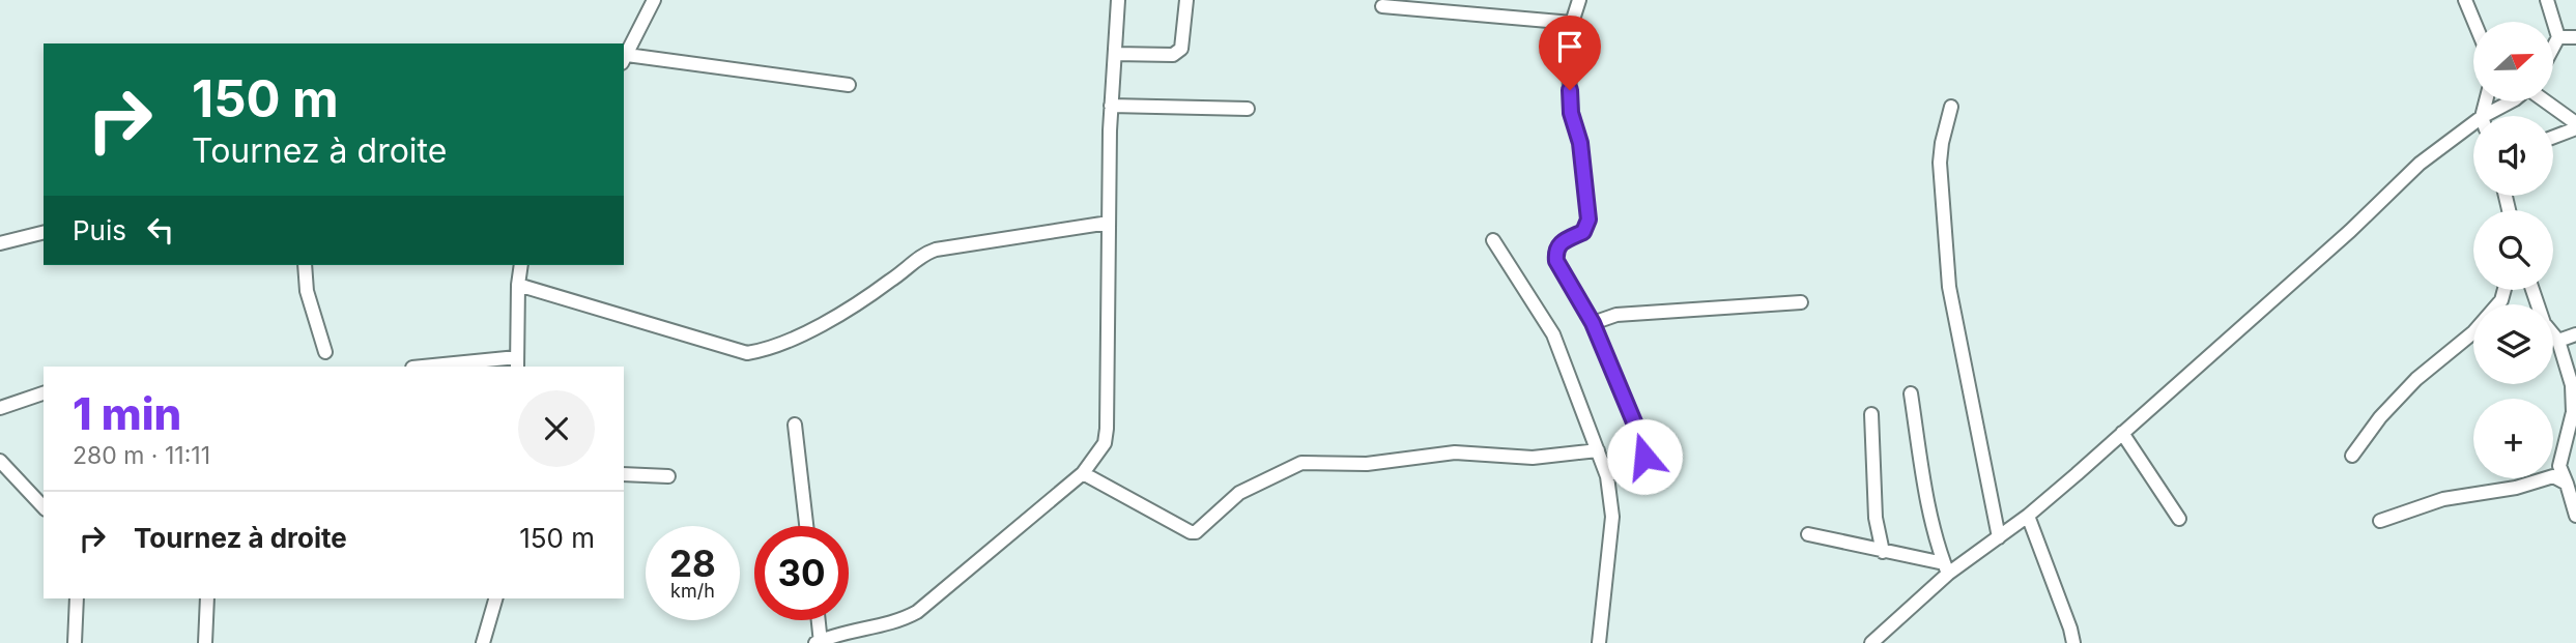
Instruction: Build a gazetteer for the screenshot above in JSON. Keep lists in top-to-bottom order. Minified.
{"north":"right","page":{"map_buttons":"+","turn":["150 m","Tournez à droite"],"then":"Puis","heading":["1 min","280 m · 11:11"],"list":[{"name":"Tournez à droite","value":"150 m"}],"speed":"28 km/h","limit":"30"}}
